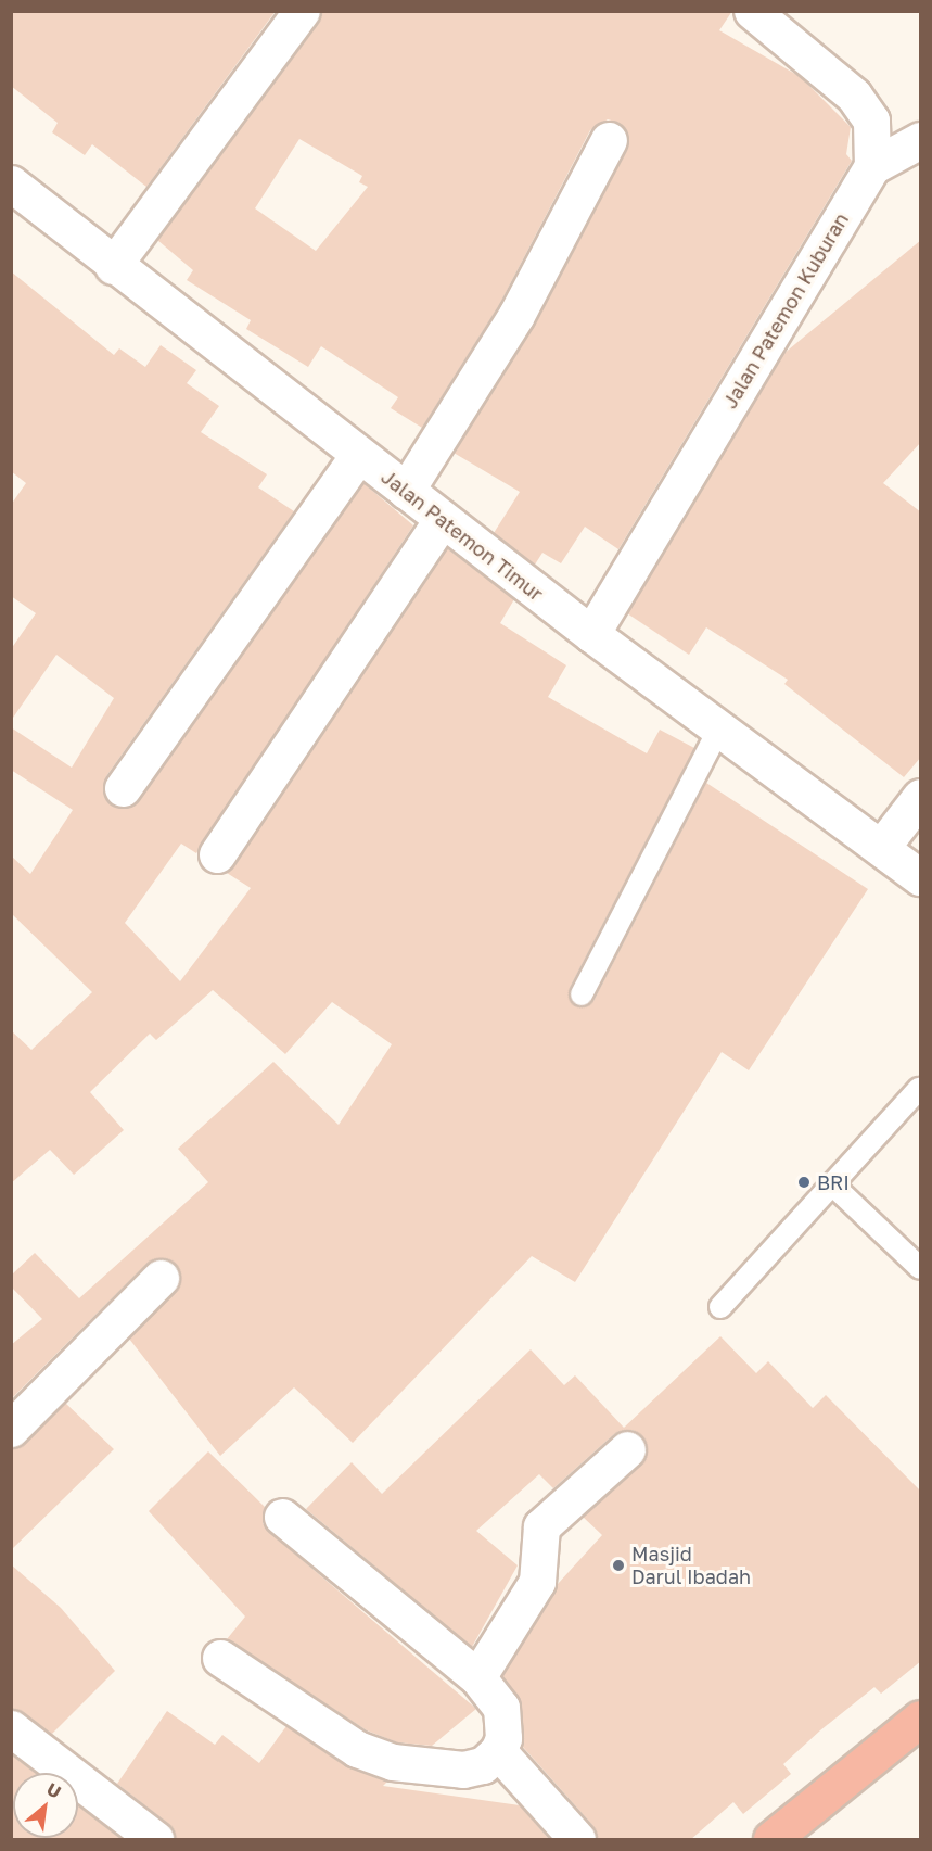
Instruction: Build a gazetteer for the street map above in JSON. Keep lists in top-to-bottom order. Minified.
{"streets":{"street":["Jalan Patemon Kuburan","Jalan Patemon Timur"]},"crossings":[["Jalan Patemon Kuburan","Jalan Patemon Timur"]],"places":["BRI","Masjid Darul Ibadah"],"north":"top right"}
